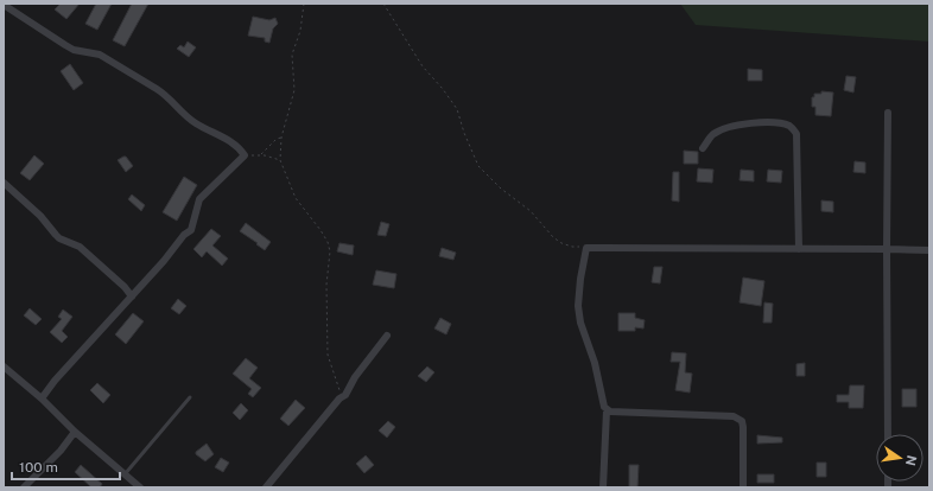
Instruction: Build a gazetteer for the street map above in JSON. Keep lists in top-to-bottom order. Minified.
{"scale_bar":"100 m","north":"right"}
